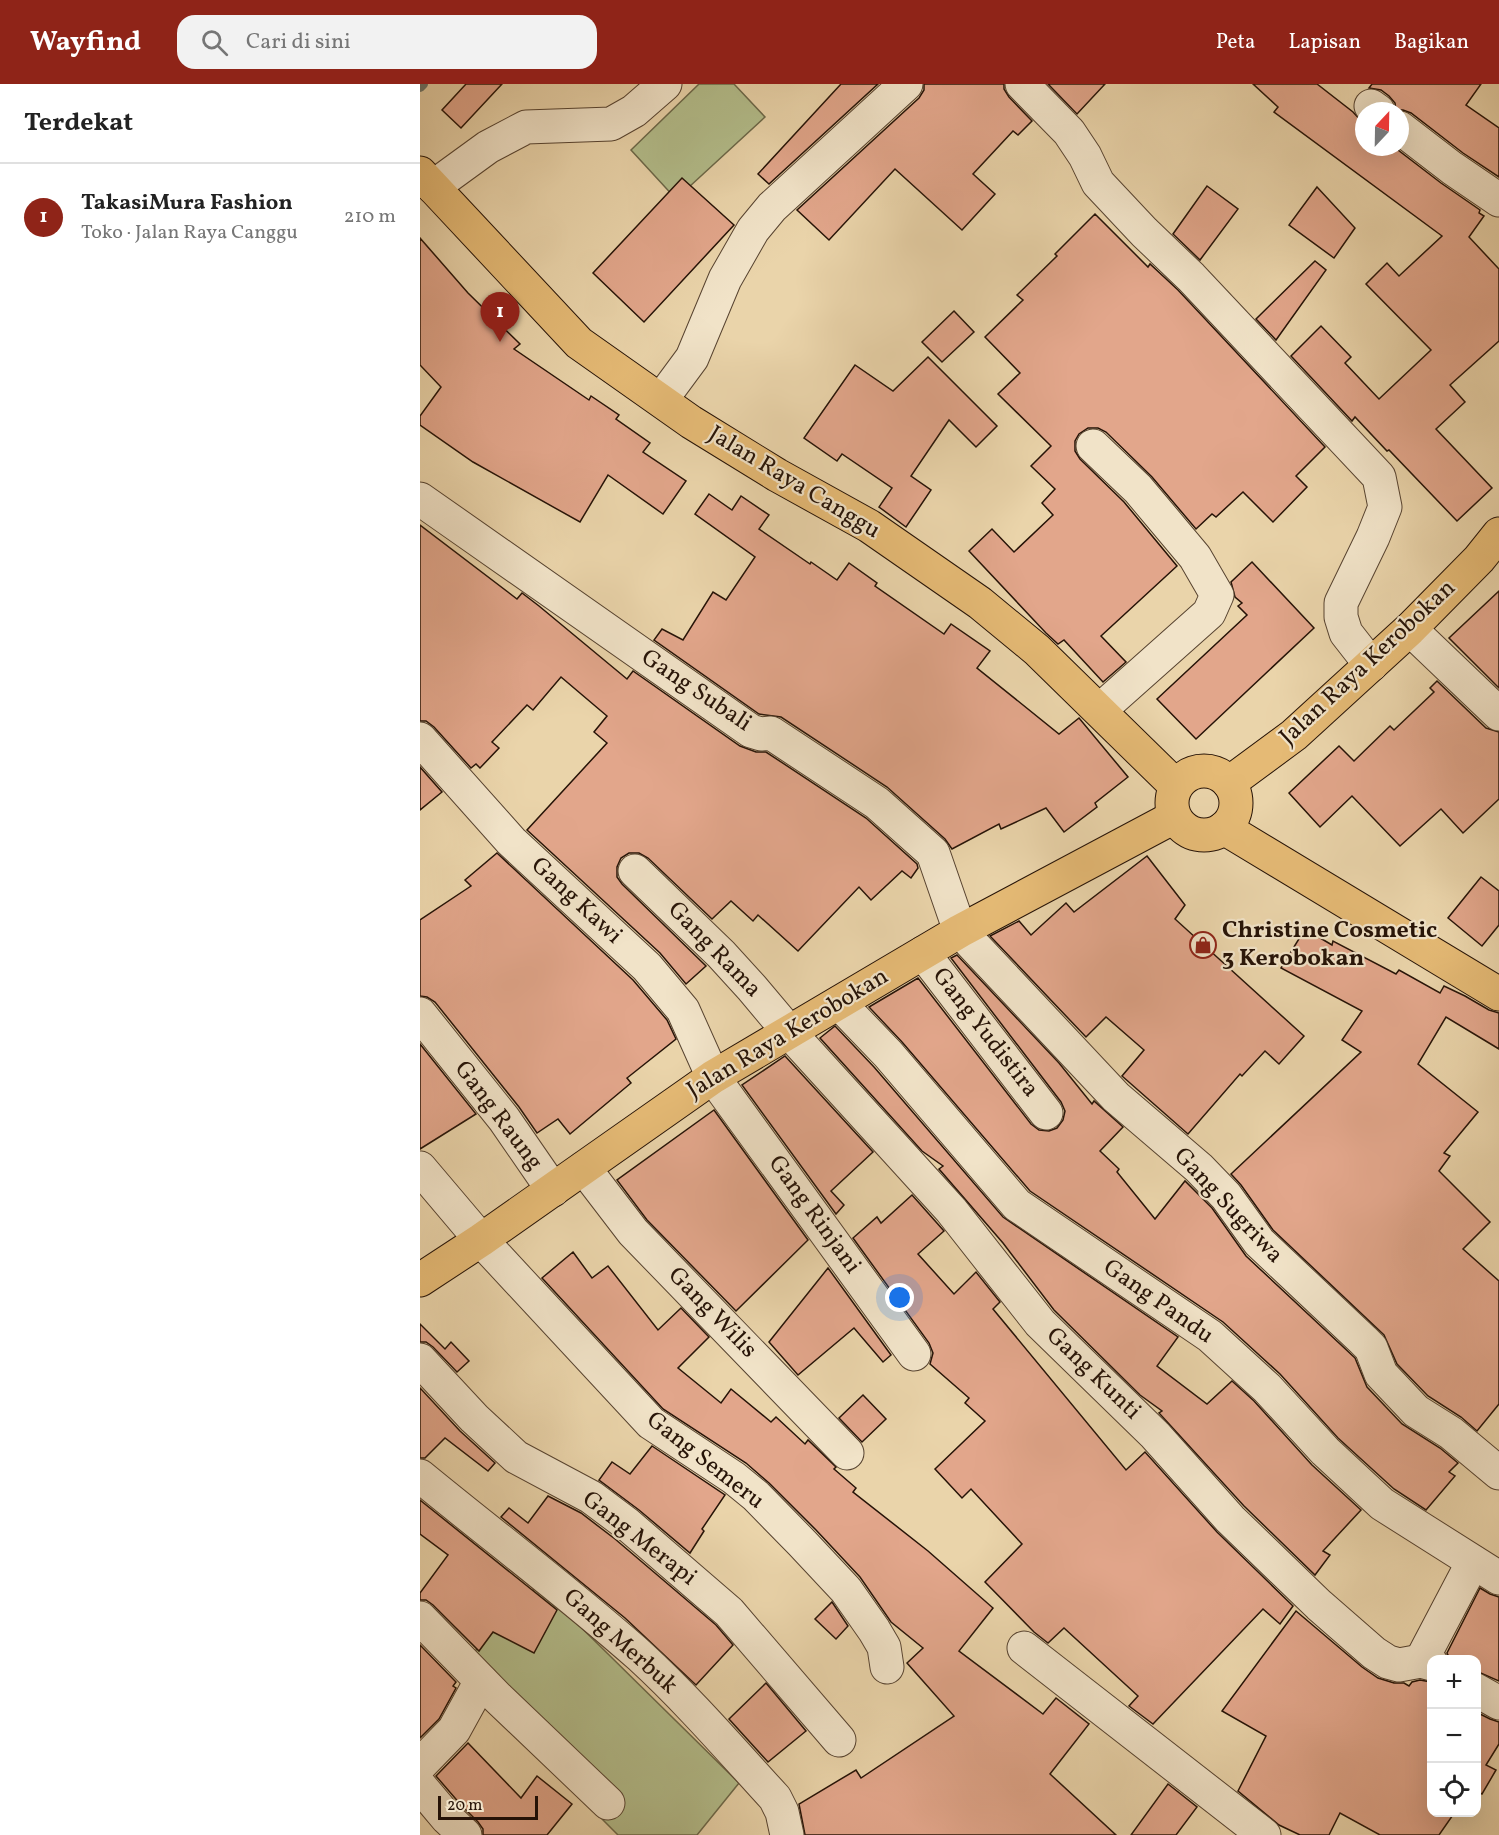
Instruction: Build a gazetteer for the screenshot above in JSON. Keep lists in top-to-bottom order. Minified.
{"streets":{"main road":["Jalan Raya Canggu","Jalan Raya Kerobokan"],"street":["Gang Subali","Gang Kawi","Gang Rama","Gang Yudistira","Gang Raung","Gang Sugriwa","Gang Rinjani","Gang Pandu","Gang Wilis","Gang Kunti","Gang Semeru","Gang Merapi","Gang Merbuk"]},"crossings":[["Jalan Raya Canggu","Jalan Raya Kerobokan"],["Jalan Raya Kerobokan","Gang Subali"],["Jalan Raya Kerobokan","Gang Kawi"],["Jalan Raya Kerobokan","Gang Rama"],["Jalan Raya Kerobokan","Gang Yudistira"],["Jalan Raya Kerobokan","Gang Raung"],["Jalan Raya Kerobokan","Gang Sugriwa"],["Jalan Raya Kerobokan","Gang Rinjani"],["Jalan Raya Kerobokan","Gang Pandu"],["Jalan Raya Kerobokan","Gang Wilis"],["Jalan Raya Kerobokan","Gang Kunti"],["Jalan Raya Kerobokan","Gang Semeru"],["Gang Subali","Gang Sugriwa"],["Gang Kawi","Gang Rinjani"],["Gang Rama","Gang Kunti"]],"places":{"shop":["Christine Cosmetic 3 Kerobokan"]},"scale_bar":"20 m","north":"top","page":{"header":"Wayfind","search":"Cari di sini","nav":["Peta","Lapisan","Bagikan"],"heading":"Terdekat","list":[{"mark":"1","name":"TakasiMura Fashion","note":"Toko · Jalan Raya Canggu","value":"210 m"}],"pins":"1","map_buttons":["+","−"],"scale":"20 m"}}
